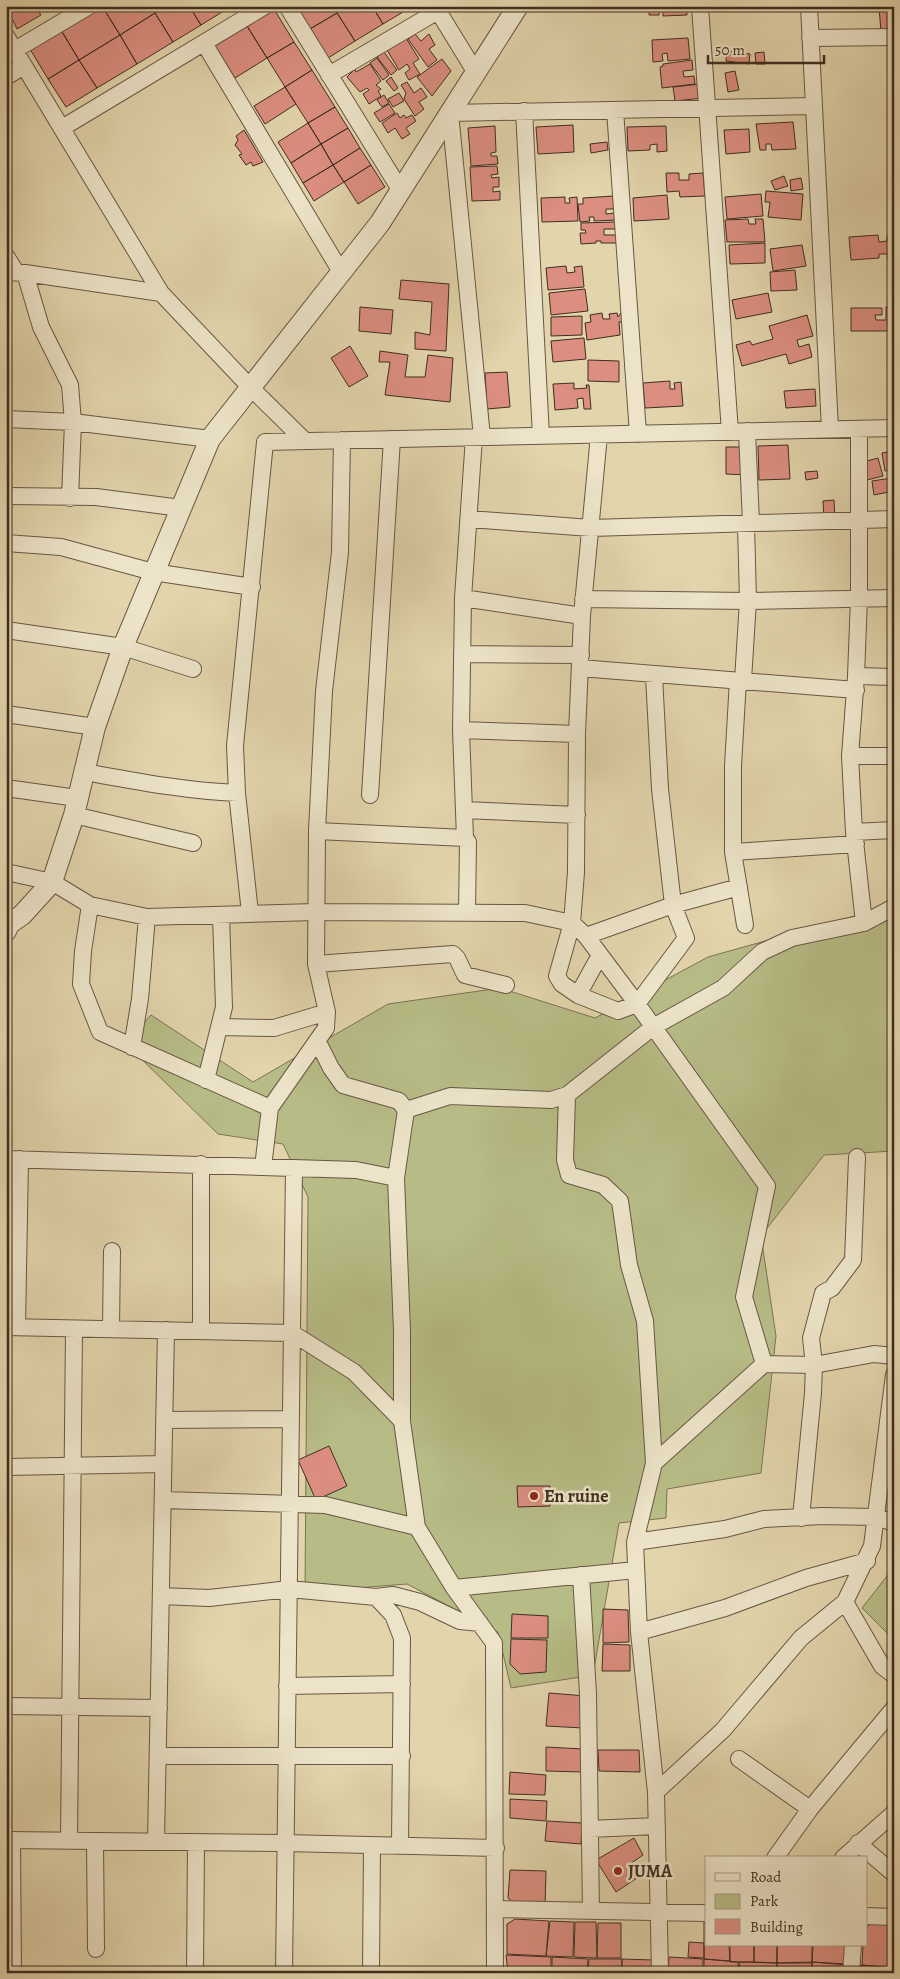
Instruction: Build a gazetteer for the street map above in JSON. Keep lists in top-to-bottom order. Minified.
{"places":["En ruine","JUMA"],"legend":["Road","Park","Building"],"scale_bar":"50 m"}
